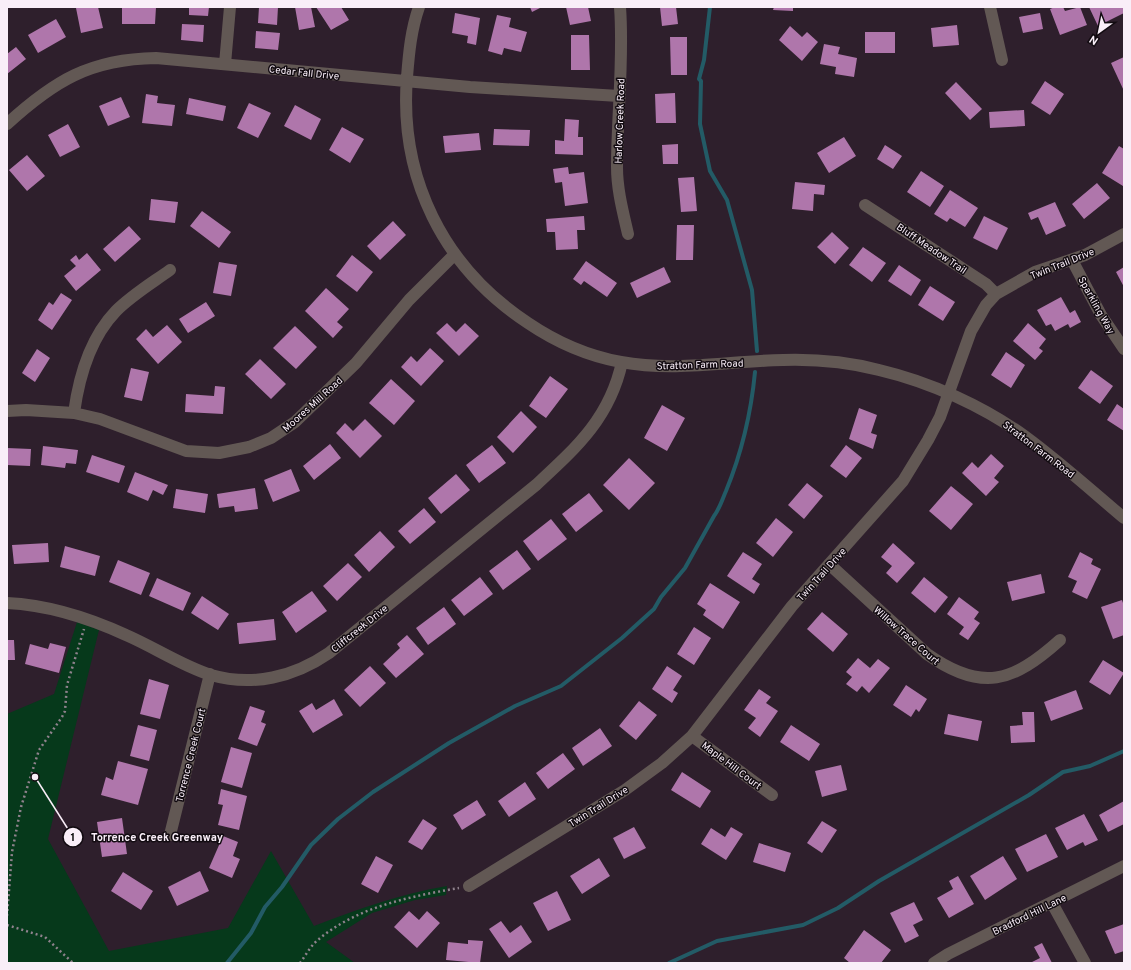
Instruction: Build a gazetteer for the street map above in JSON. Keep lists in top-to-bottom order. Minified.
{"streets":{"street":["Cedar Fall Drive","Harlow Creek Road","Bluff Meadow Trail","Twin Trail Drive","Sparkling Way","Stratton Farm Road","Moores Mill Road","Cliffcreek Drive","Willow Trace Court","Torrence Creek Court","Maple Hill Court","Bradford Hill Lane"]},"crossings":[["Cedar Fall Drive","Harlow Creek Road"],["Cedar Fall Drive","Stratton Farm Road"],["Bluff Meadow Trail","Twin Trail Drive"],["Twin Trail Drive","Sparkling Way"],["Twin Trail Drive","Stratton Farm Road"],["Twin Trail Drive","Willow Trace Court"],["Twin Trail Drive","Maple Hill Court"],["Stratton Farm Road","Moores Mill Road"],["Stratton Farm Road","Cliffcreek Drive"],["Cliffcreek Drive","Torrence Creek Court"]],"places":["Torrence Creek Greenway"],"north":"bottom left"}
